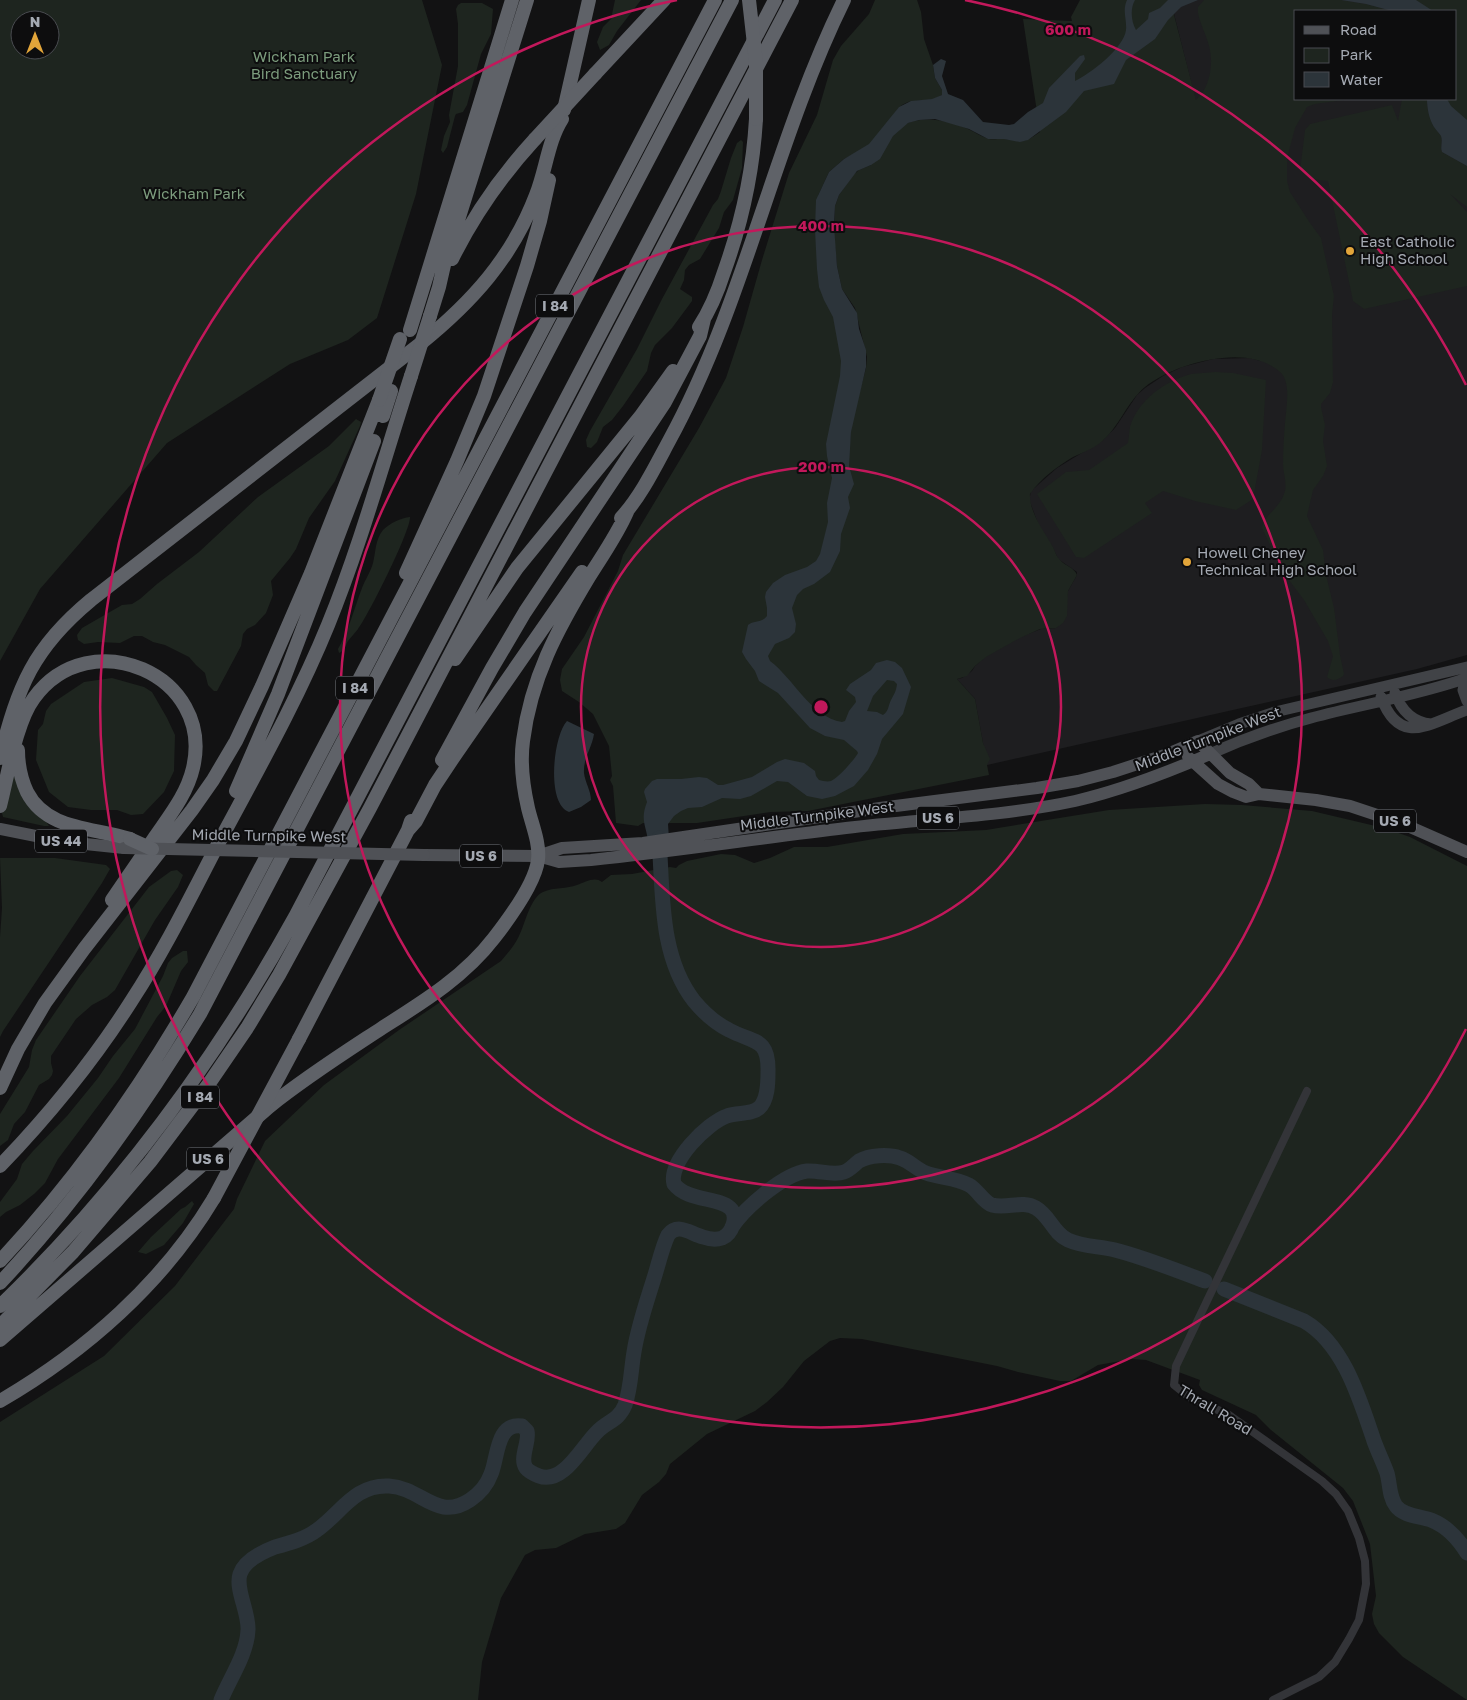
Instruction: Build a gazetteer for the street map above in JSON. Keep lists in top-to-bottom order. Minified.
{"streets":{"highway":["I 84","US 6"],"main road":["Middle Turnpike West","US 44"],"street":["Thrall Road"]},"crossings":[["Middle Turnpike West","US 6"],["US 6","US 44"]],"parks":["Wickham Park Bird Sanctuary","Wickham Park"],"places":["East Catholic High School","Howell Cheney Technical High School"],"legend":["Road","Park","Water"],"north":"top","rings":["600 m","400 m","200 m"]}
